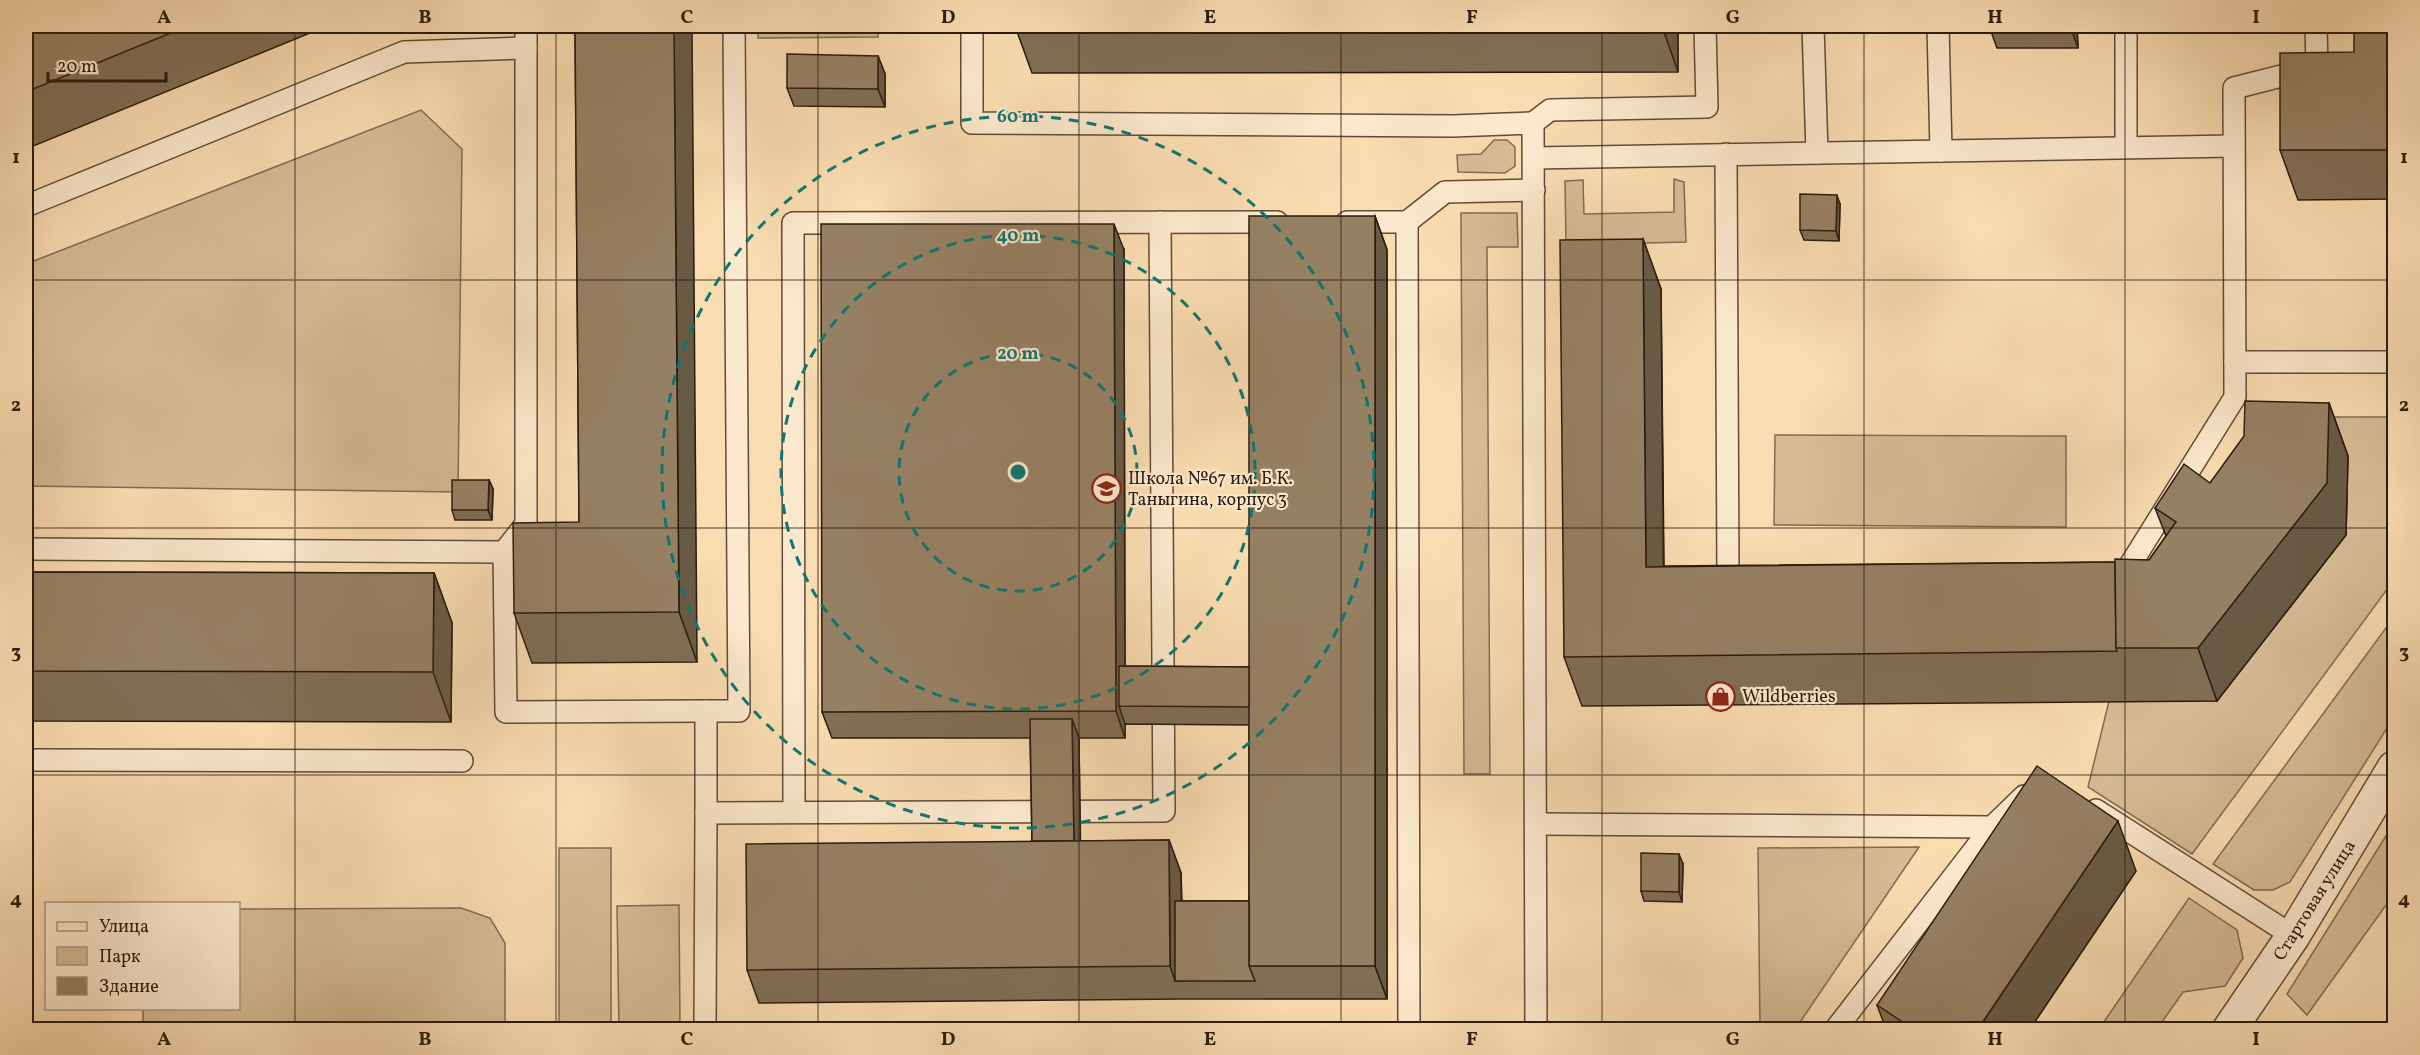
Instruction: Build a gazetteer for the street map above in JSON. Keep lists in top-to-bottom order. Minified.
{"streets":{"street":["Стартовая улица"]},"places":{"school or university":["Школа №67 им. Б.К. Таныгина, корпус 3"],"shop":["Wildberries"]},"legend":["Улица","Парк","Здание"],"scale_bar":"20 m","grid":{"columns":["A","B","C","D","E","F","G","H","I"],"rows":["1","2","3","4"]},"rings":["60 m","40 m","20 m"]}
